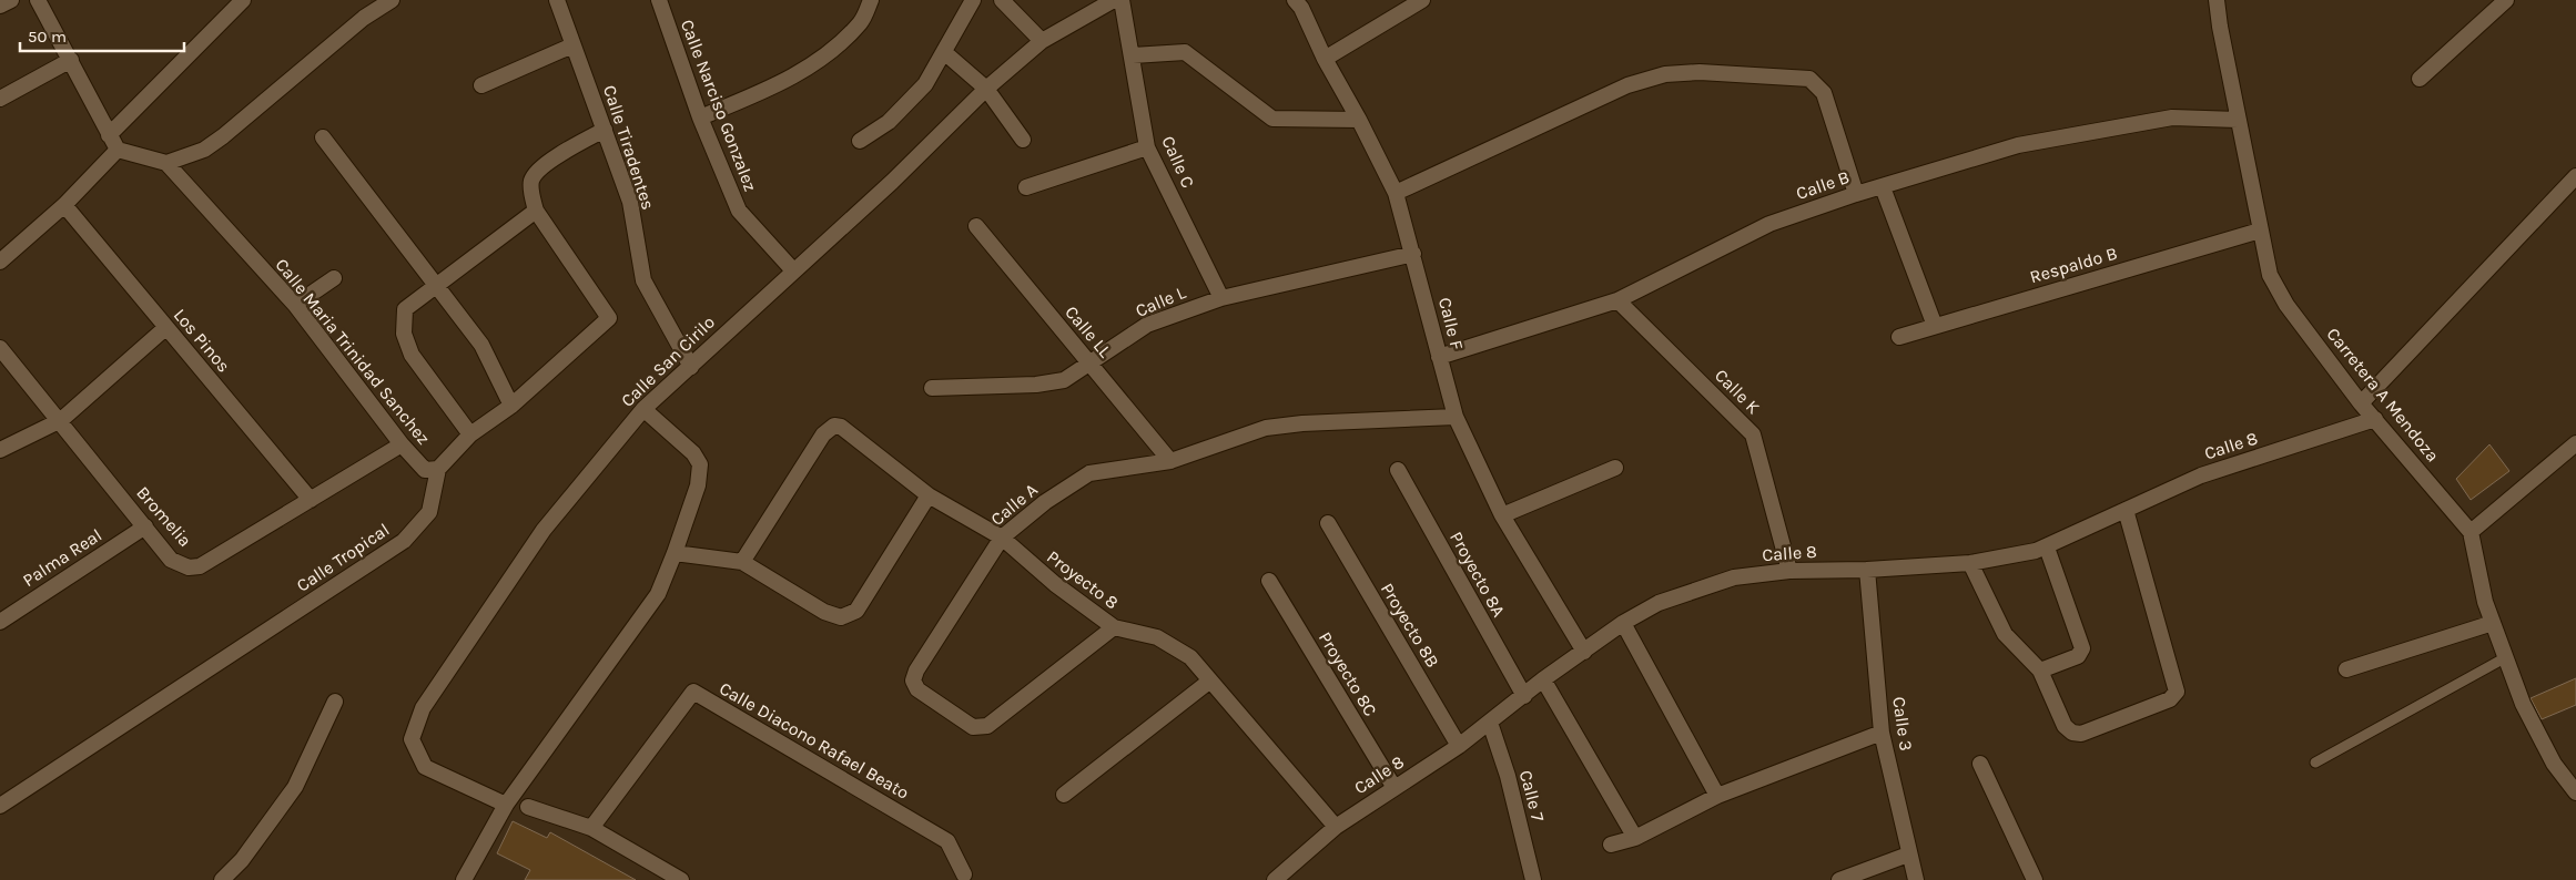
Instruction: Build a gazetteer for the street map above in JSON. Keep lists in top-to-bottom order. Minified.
{"streets":{"street":["Calle Narciso Gonzalez","Calle Tiradentes","Calle C","Calle B","Respaldo B","Calle L","Calle F","Calle LL","Los Pinos","Calle Maria Trinidad Sanchez","Calle San Cirilo","Calle K","Carretera A Mendoza","Calle 8","Calle A","Bromelia","Palma Real","Calle Tropical","Proyecto 8A","Proyecto 8","Proyecto 8B","Proyecto 8C","Calle 3","Calle Diacono Rafael Beato","Calle 7"]},"crossings":[["Calle Narciso Gonzalez","Calle San Cirilo"],["Calle Tiradentes","Calle San Cirilo"],["Calle Tiradentes","Calle Tropical"],["Calle C","Calle L"],["Calle B","Calle F"],["Calle B","Calle K"],["Calle B","Carretera A Mendoza"],["Respaldo B","Carretera A Mendoza"],["Calle L","Calle F"],["Calle L","Calle LL"],["Calle F","Calle 8"],["Calle F","Calle A"],["Calle LL","Calle A"],["Los Pinos","Bromelia"],["Calle Maria Trinidad Sanchez","Bromelia"],["Calle Maria Trinidad Sanchez","Calle Tropical"],["Calle K","Calle 8"],["Carretera A Mendoza","Calle 8"],["Calle 8","Proyecto 8A"],["Calle 8","Proyecto 8"],["Calle 8","Proyecto 8B"],["Calle 8","Proyecto 8C"],["Calle 8","Calle 3"],["Calle 8","Calle 7"],["Calle A","Proyecto 8"],["Bromelia","Palma Real"]],"scale_bar":"50 m"}
